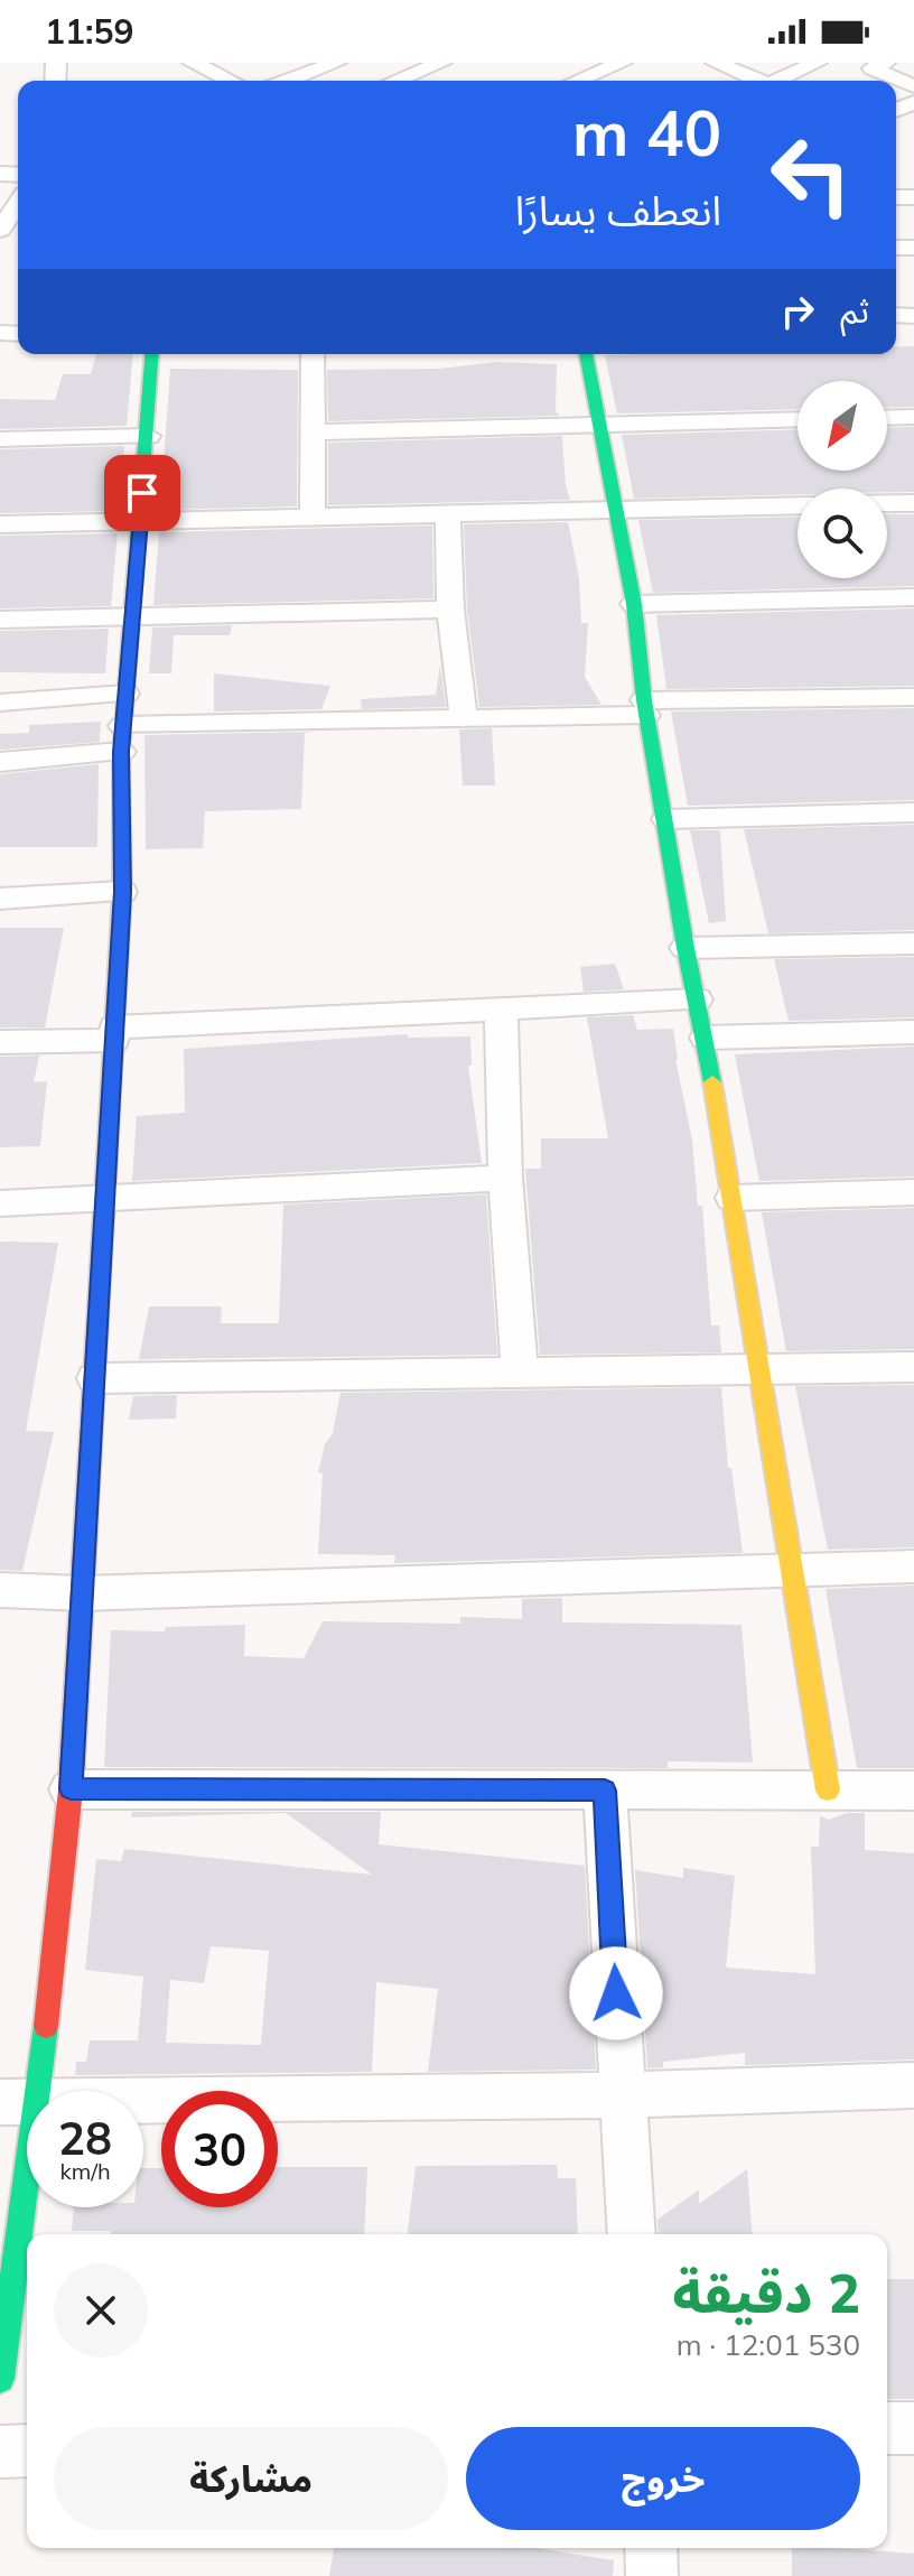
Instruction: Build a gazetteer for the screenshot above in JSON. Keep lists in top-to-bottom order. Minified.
{"north":"bottom left","page":{"status":"11:59","turn":["40 m","انعطف يسارًا"],"then":"ثم","speed":"28 km/h","limit":"30","heading":["2 دقيقة","530 m · 12:01"],"buttons":["خروج","مشاركة"]}}
